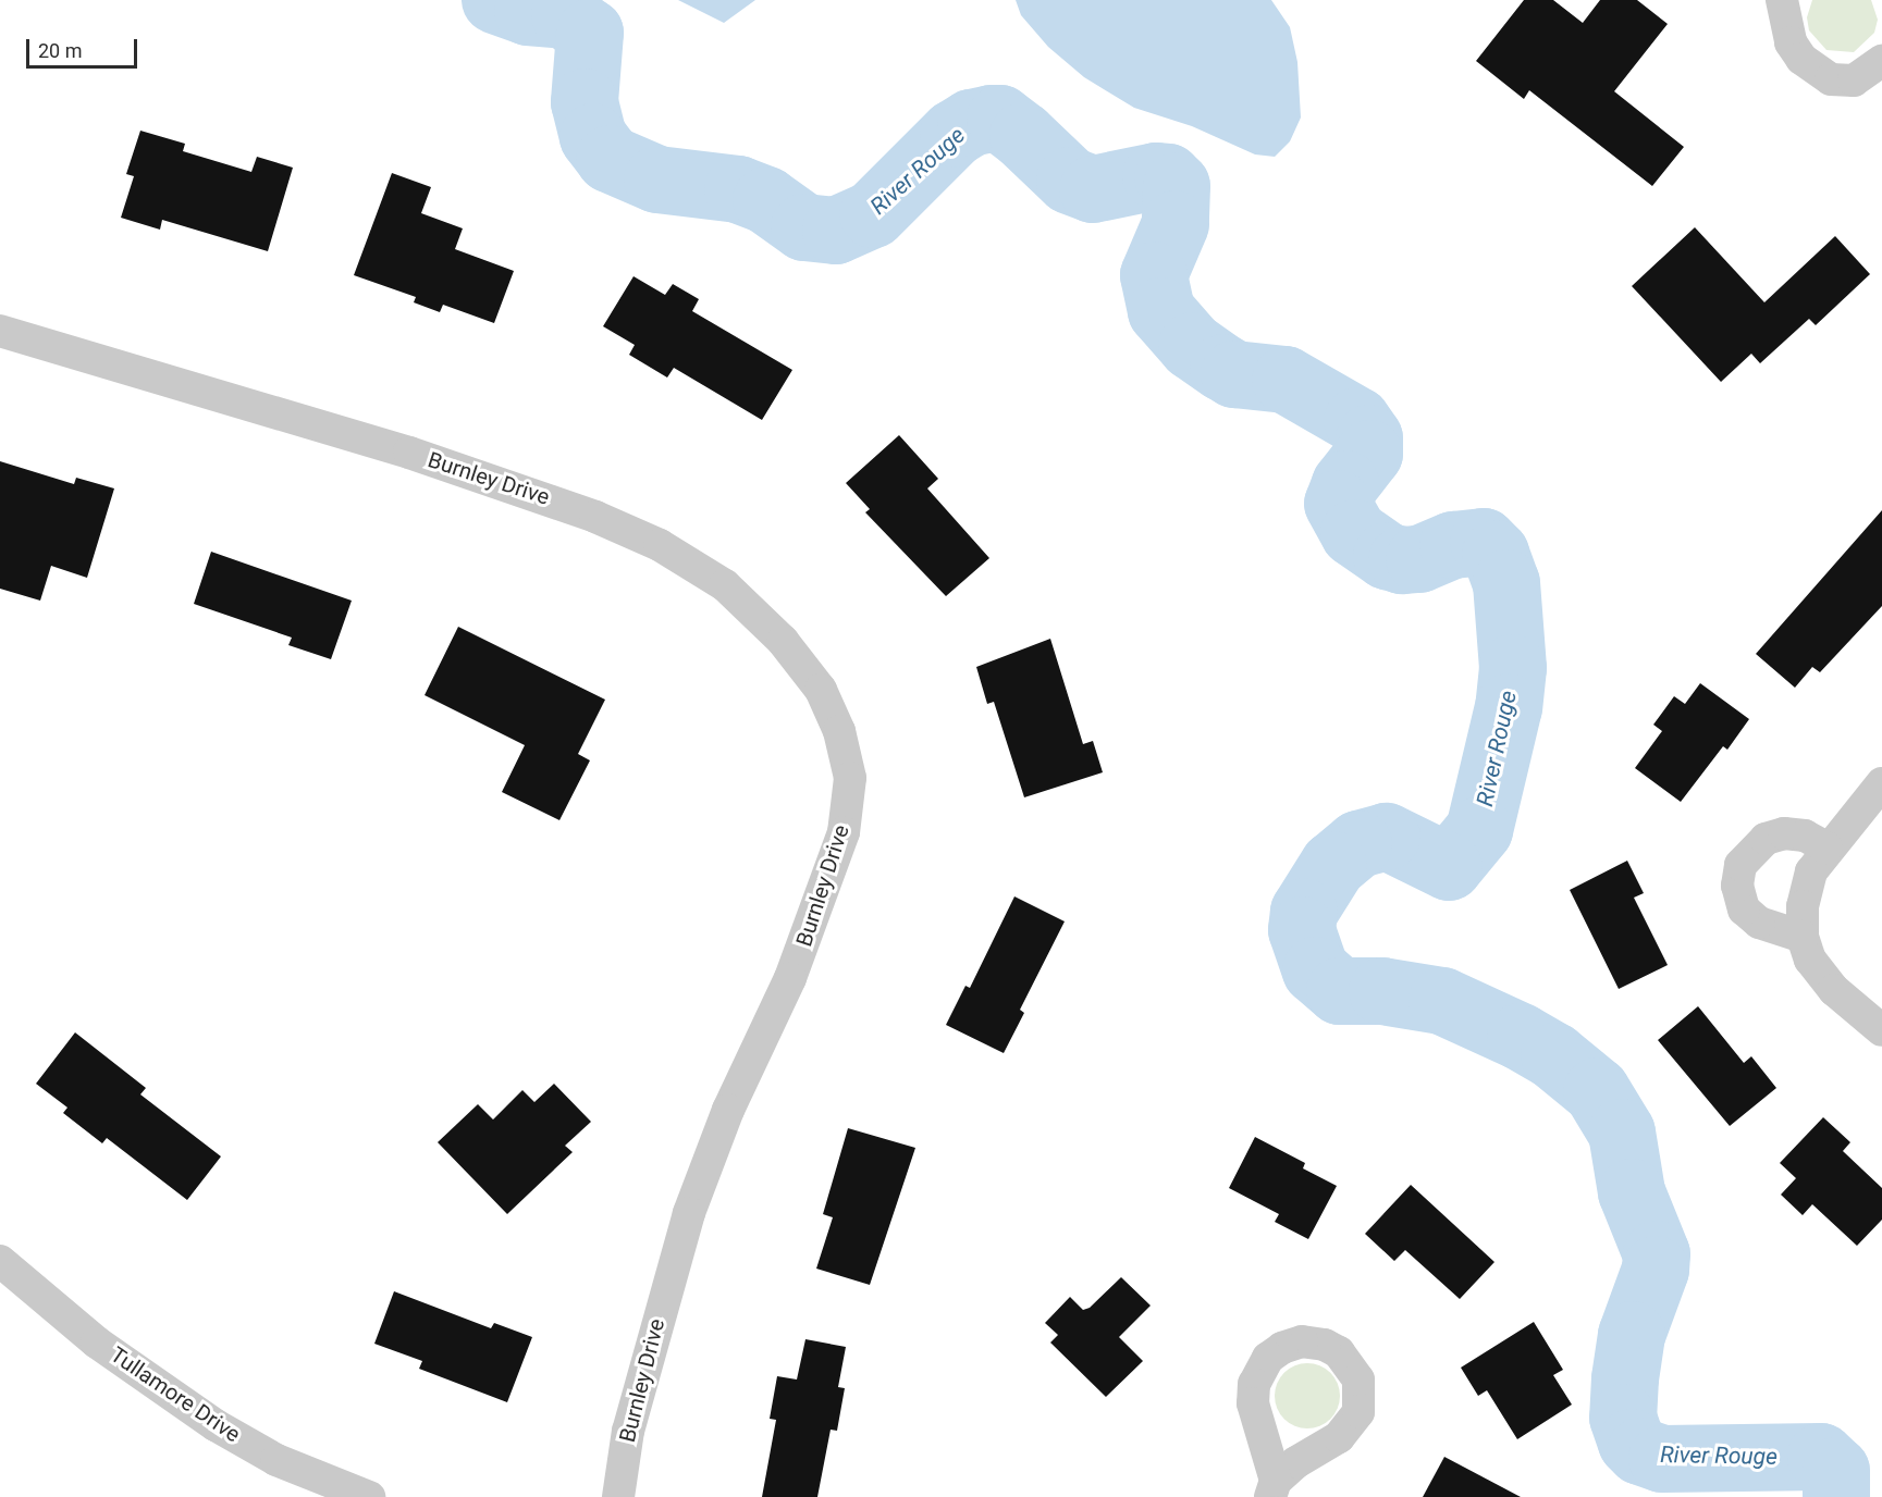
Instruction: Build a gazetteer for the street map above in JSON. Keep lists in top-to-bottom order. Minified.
{"streets":{"street":["Burnley Drive","Tullamore Drive"]},"water":["River Rouge"],"scale_bar":"20 m"}
